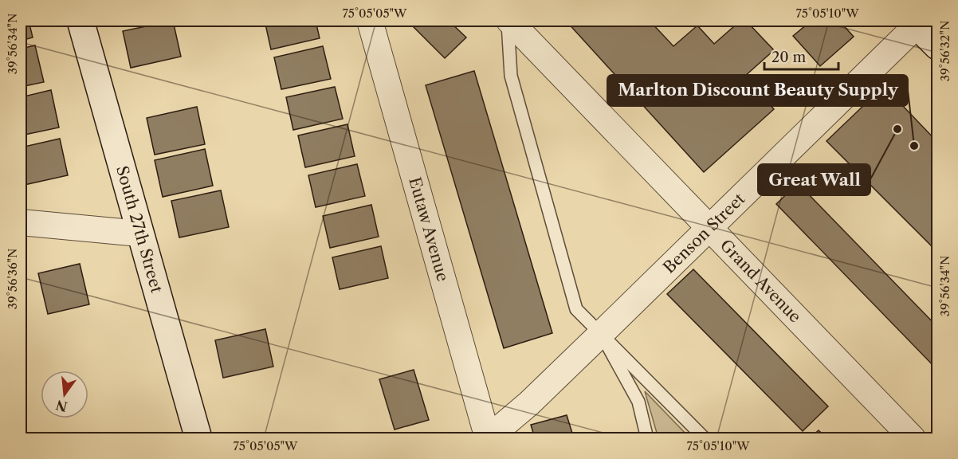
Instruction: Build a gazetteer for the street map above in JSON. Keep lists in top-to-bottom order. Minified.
{"streets":{"main road":["South 27th Street"],"street":["Eutaw Avenue","Benson Street","Grand Avenue"]},"crossings":[["Eutaw Avenue","Benson Street"],["Benson Street","Grand Avenue"]],"places":["Great Wall","Marlton Discount Beauty Supply"],"scale_bar":"20 m","north":"bottom","coordinates":["75°05'05\"W","75°05'10\"W","39°56'34\"N","39°56'32\"N","39°56'36\"N"]}
